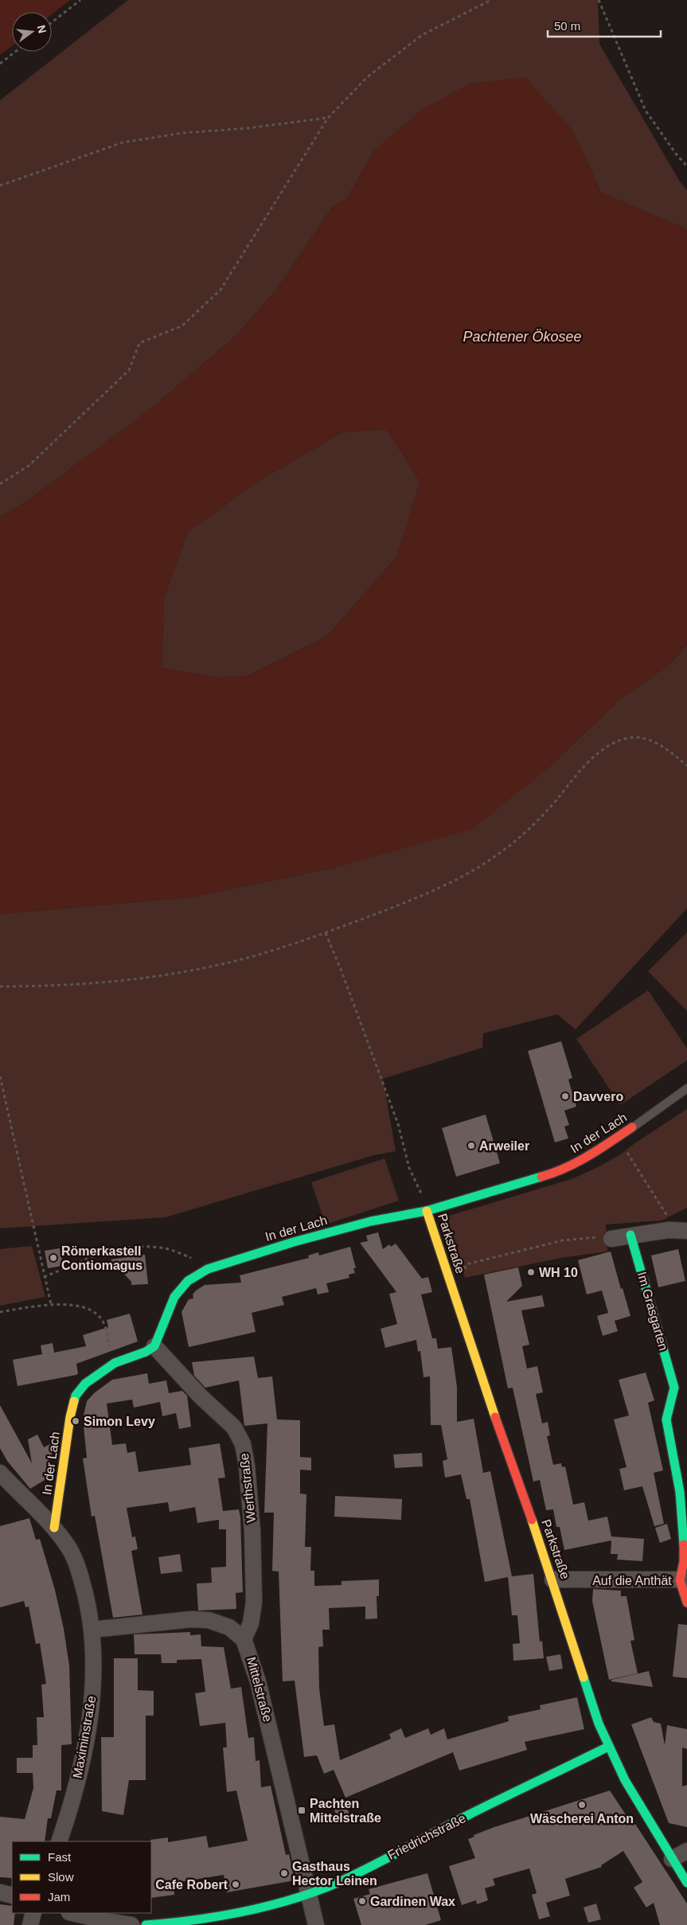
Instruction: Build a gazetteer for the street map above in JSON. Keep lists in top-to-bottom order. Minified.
{"streets":{"street":["In der Lach","Parkstraße","Im Grasgarten","Werthstraße","Auf die Anthät","Mittelstraße","Maximinstraße","Friedrichstraße"]},"crossings":[["In der Lach","Parkstraße"],["In der Lach","Werthstraße"],["In der Lach","Maximinstraße"],["Parkstraße","Auf die Anthät"],["Parkstraße","Friedrichstraße"],["Im Grasgarten","Auf die Anthät"],["Werthstraße","Mittelstraße"],["Mittelstraße","Maximinstraße"],["Mittelstraße","Friedrichstraße"]],"water":["Pachtener Ökosee"],"places":{"other":["Davvero","Arweiler","Römerkastell Contiomagus","WH 10","Simon Levy","Wäscherei Anton","Gasthaus Hector Leinen","Cafe Robert","Gardinen Wax"],"transit":["Pachten Mittelstraße"]},"legend":["Fast","Slow","Jam"],"scale_bar":"50 m","north":"right"}
